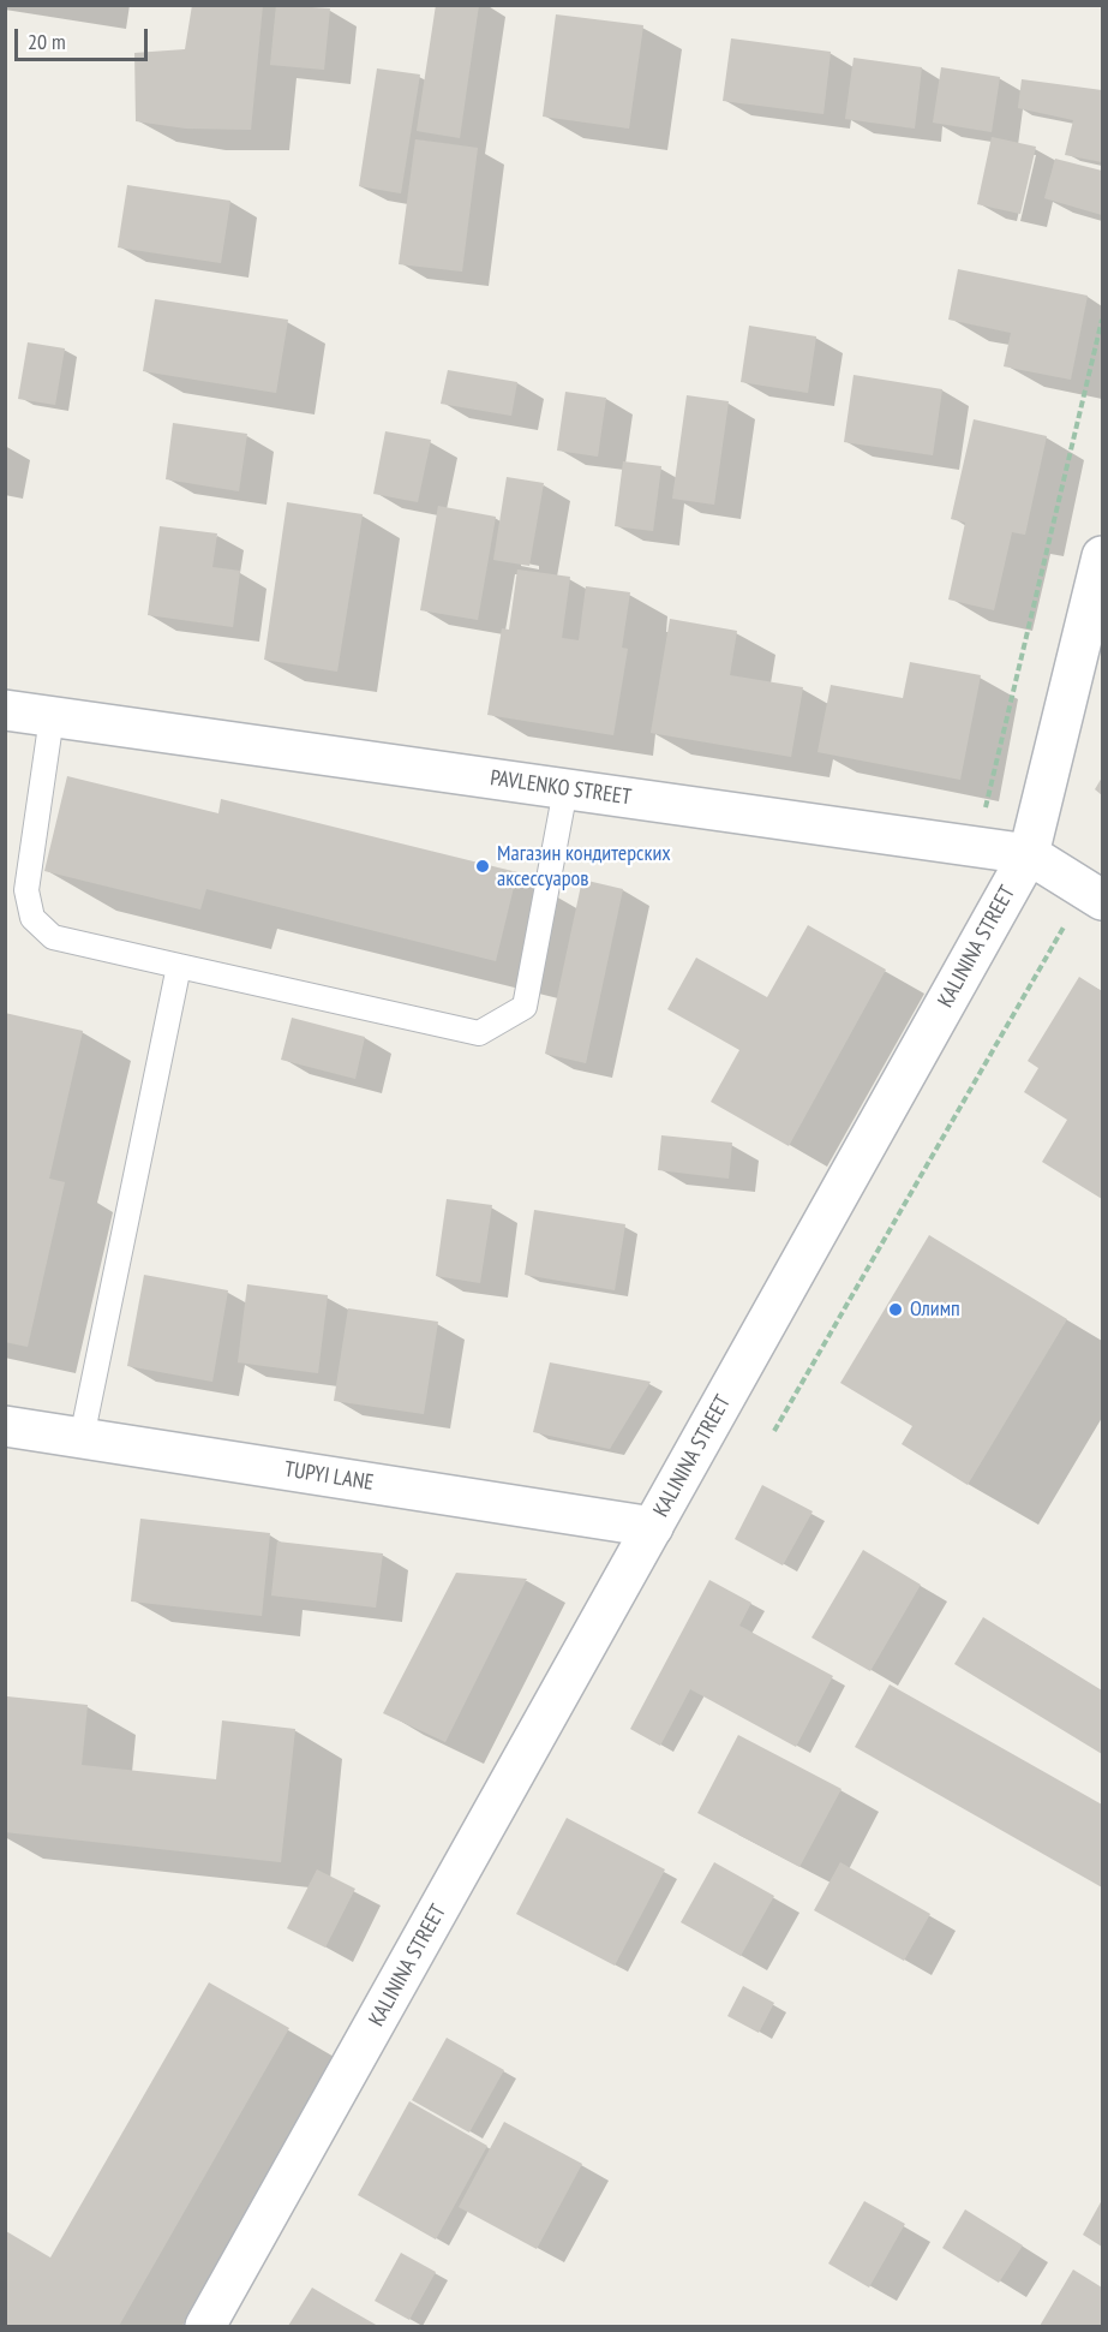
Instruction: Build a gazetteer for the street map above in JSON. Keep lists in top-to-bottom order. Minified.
{"streets":{"main road":["PAVLENKO STREET","KALININA STREET","TUPYI LANE"]},"crossings":[["PAVLENKO STREET","KALININA STREET"],["KALININA STREET","TUPYI LANE"]],"places":["Магазин кондитерских аксессуаров","Олимп"],"scale_bar":"20 m"}
